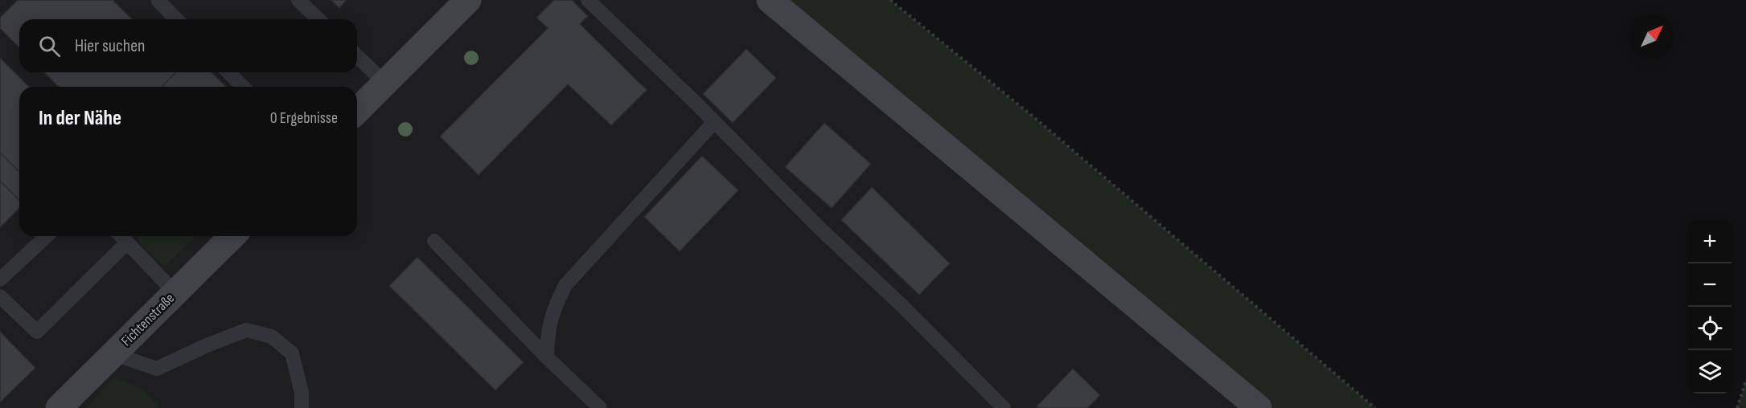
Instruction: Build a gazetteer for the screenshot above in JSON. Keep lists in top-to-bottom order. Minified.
{"streets":{"street":["Fichtenstraße"]},"north":"top right","page":{"search":"Hier suchen","heading":["In der Nähe","0 Ergebnisse"],"map_buttons":["+","−"]}}
